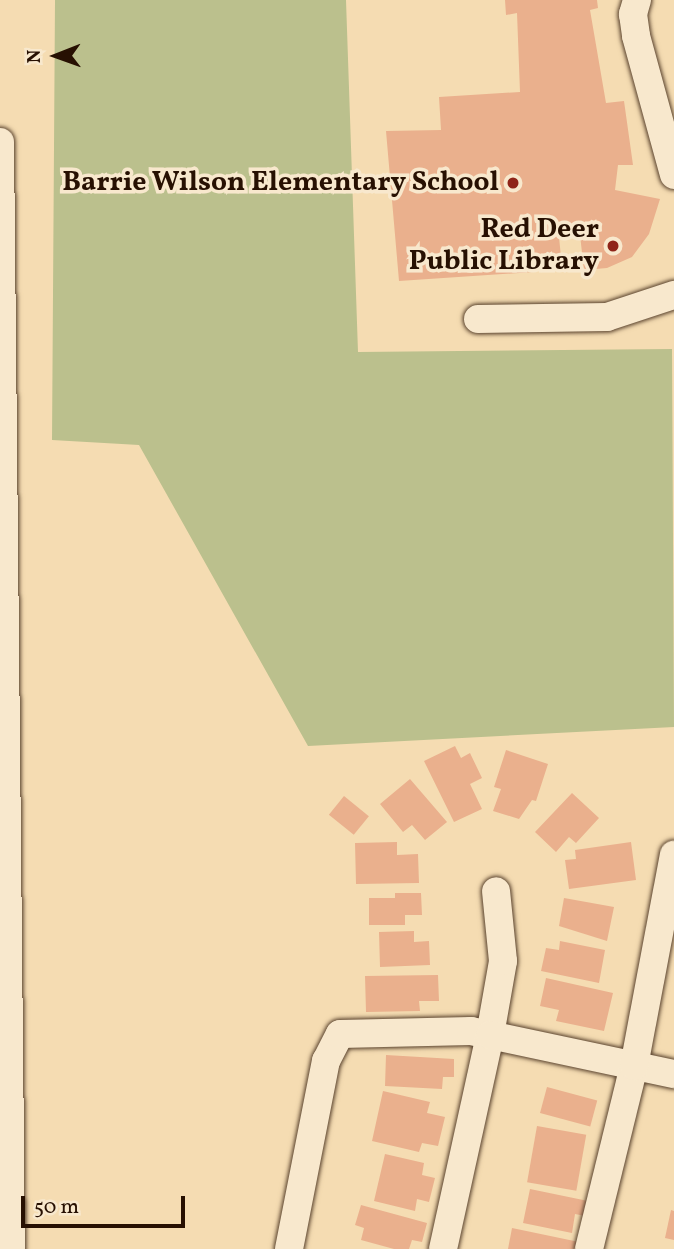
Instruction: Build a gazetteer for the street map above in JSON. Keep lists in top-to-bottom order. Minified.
{"places":["Barrie Wilson Elementary School","Red Deer Public Library"],"scale_bar":"50 m","north":"left"}
